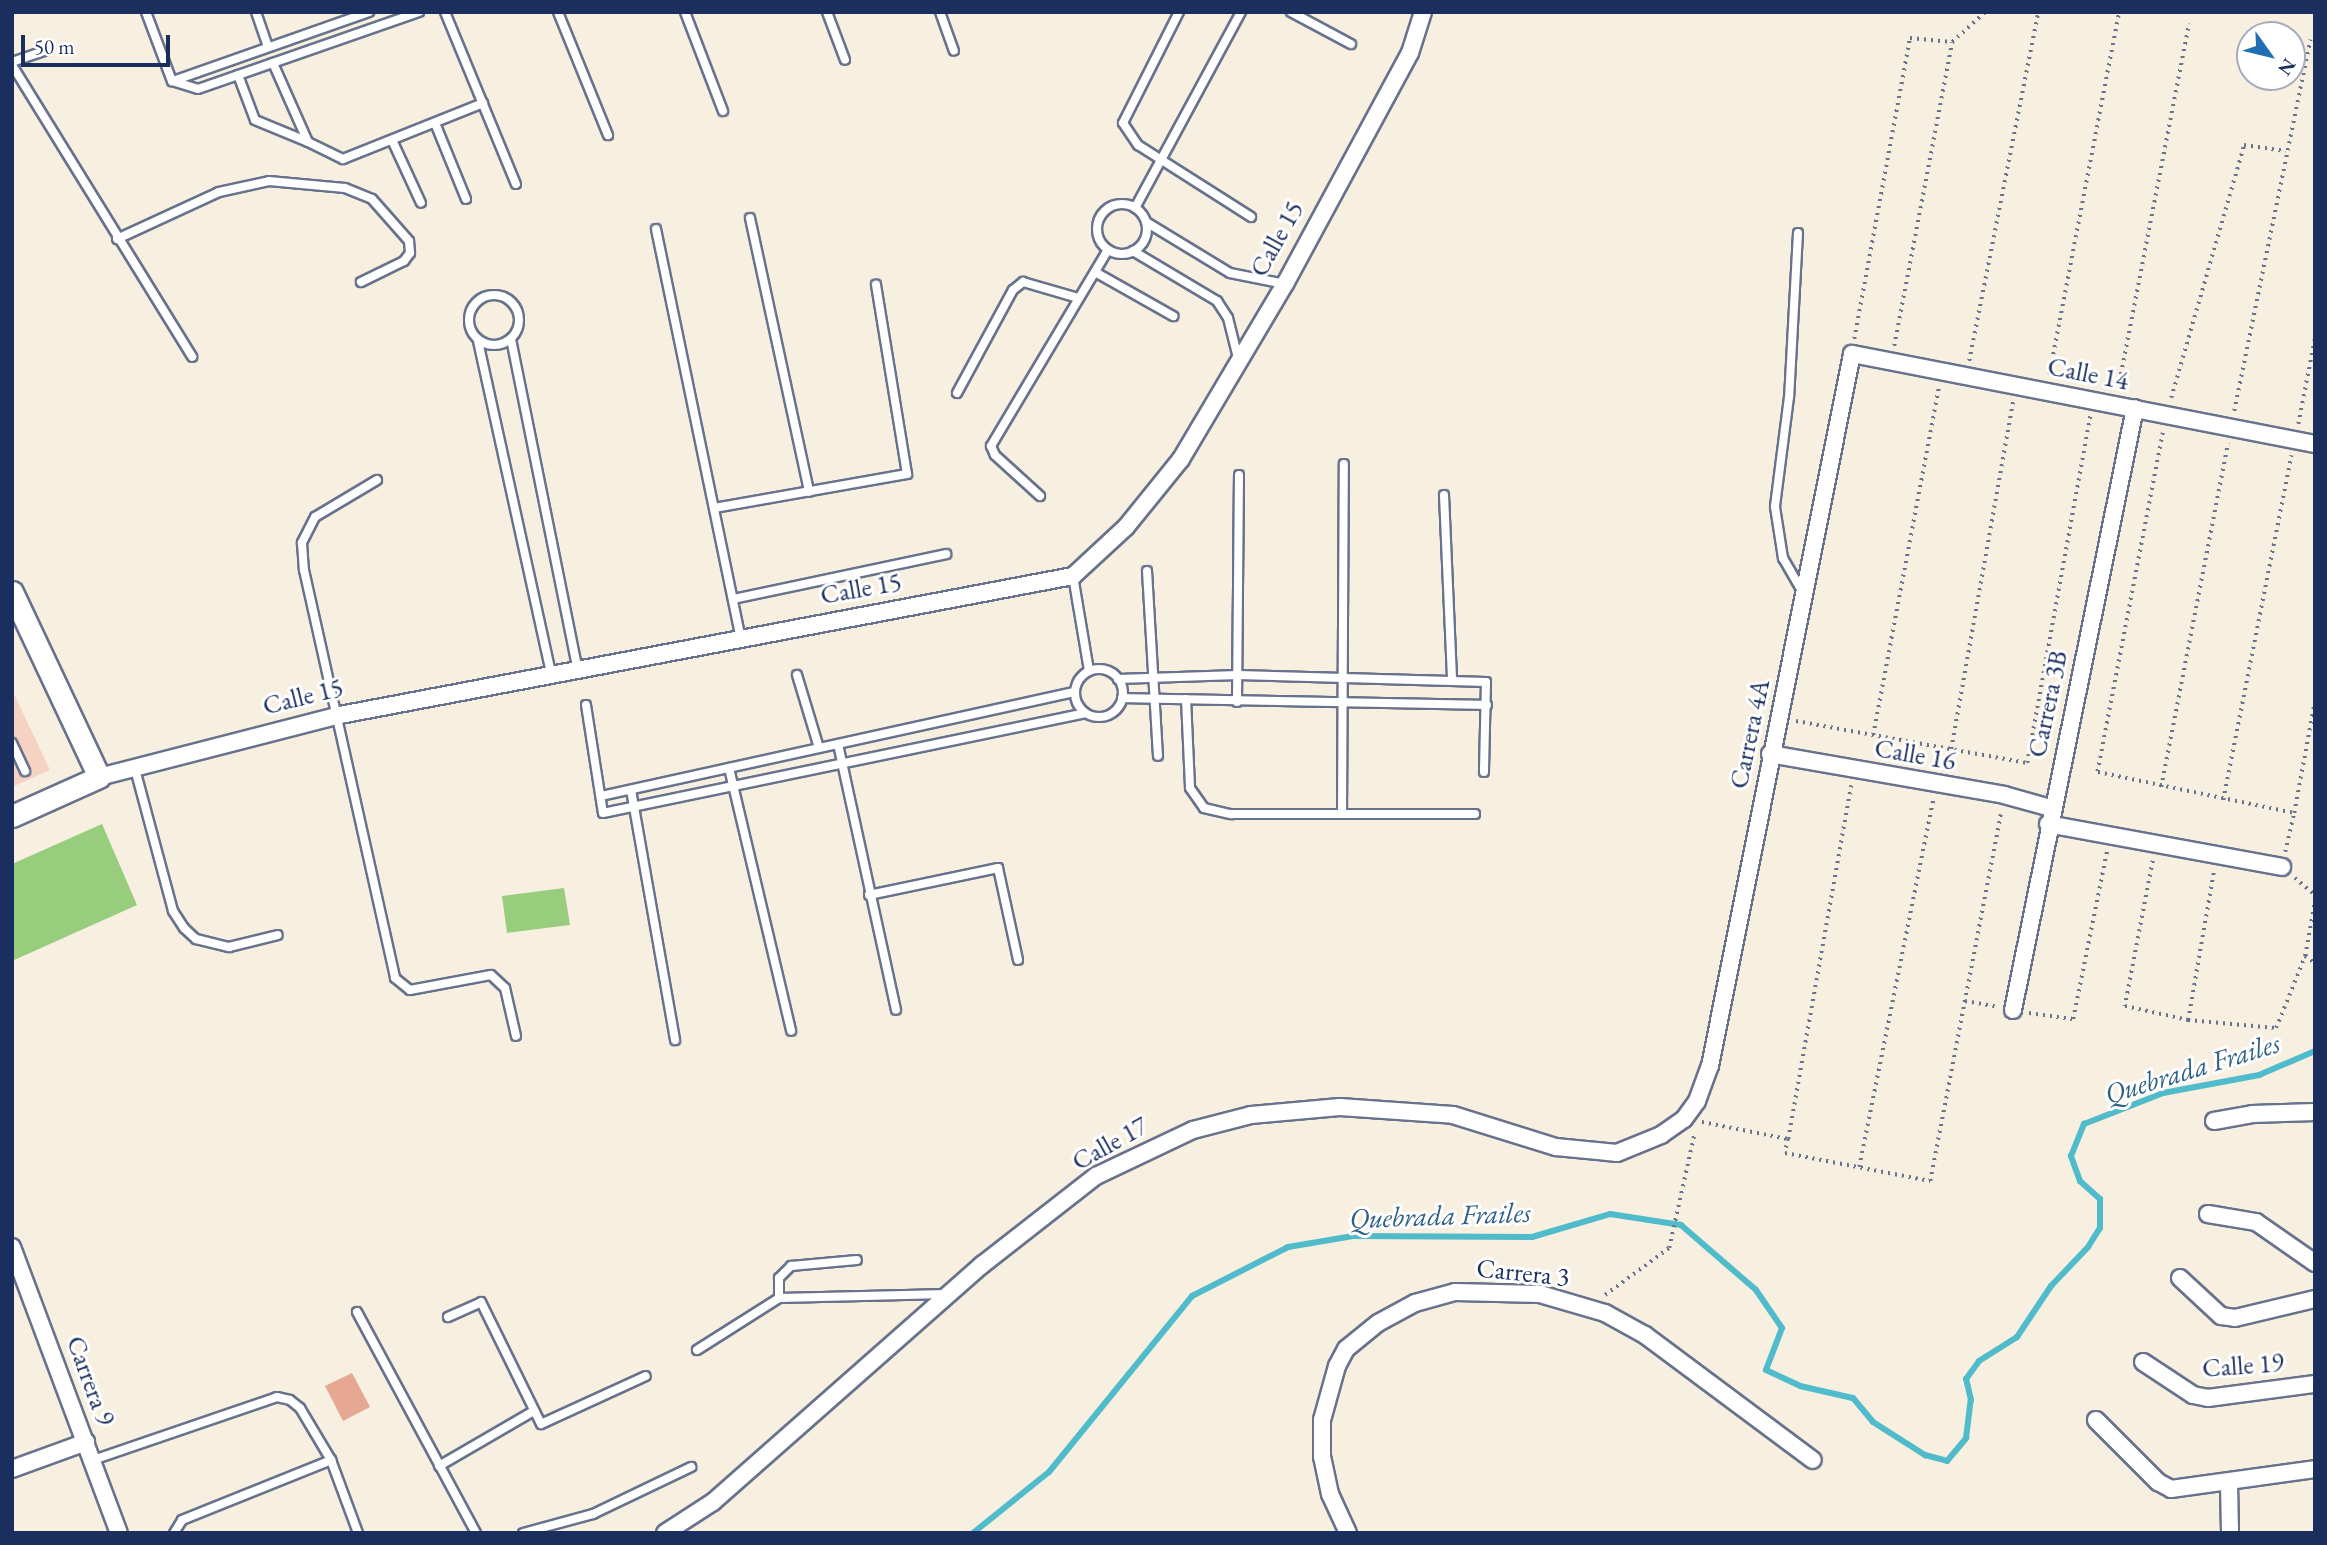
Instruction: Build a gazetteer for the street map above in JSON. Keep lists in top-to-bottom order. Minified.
{"streets":{"main road":["Calle 15"],"street":["Calle 14","Carrera 3B","Carrera 4A","Calle 16","Calle 17","Carrera 3","Calle 19","Carrera 9"]},"crossings":[["Calle 14","Carrera 3B"],["Calle 14","Carrera 4A"],["Carrera 3B","Calle 16"],["Carrera 4A","Calle 16"],["Carrera 4A","Calle 17"]],"water":["Quebrada Frailes"],"scale_bar":"50 m","north":"bottom right"}
